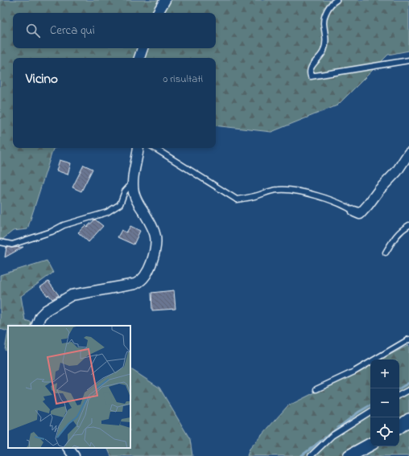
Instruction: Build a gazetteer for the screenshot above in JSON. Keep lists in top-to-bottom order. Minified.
{"page":{"search":"Cerca qui","heading":["Vicino","0 risultati"],"map_buttons":["+","−"]}}
